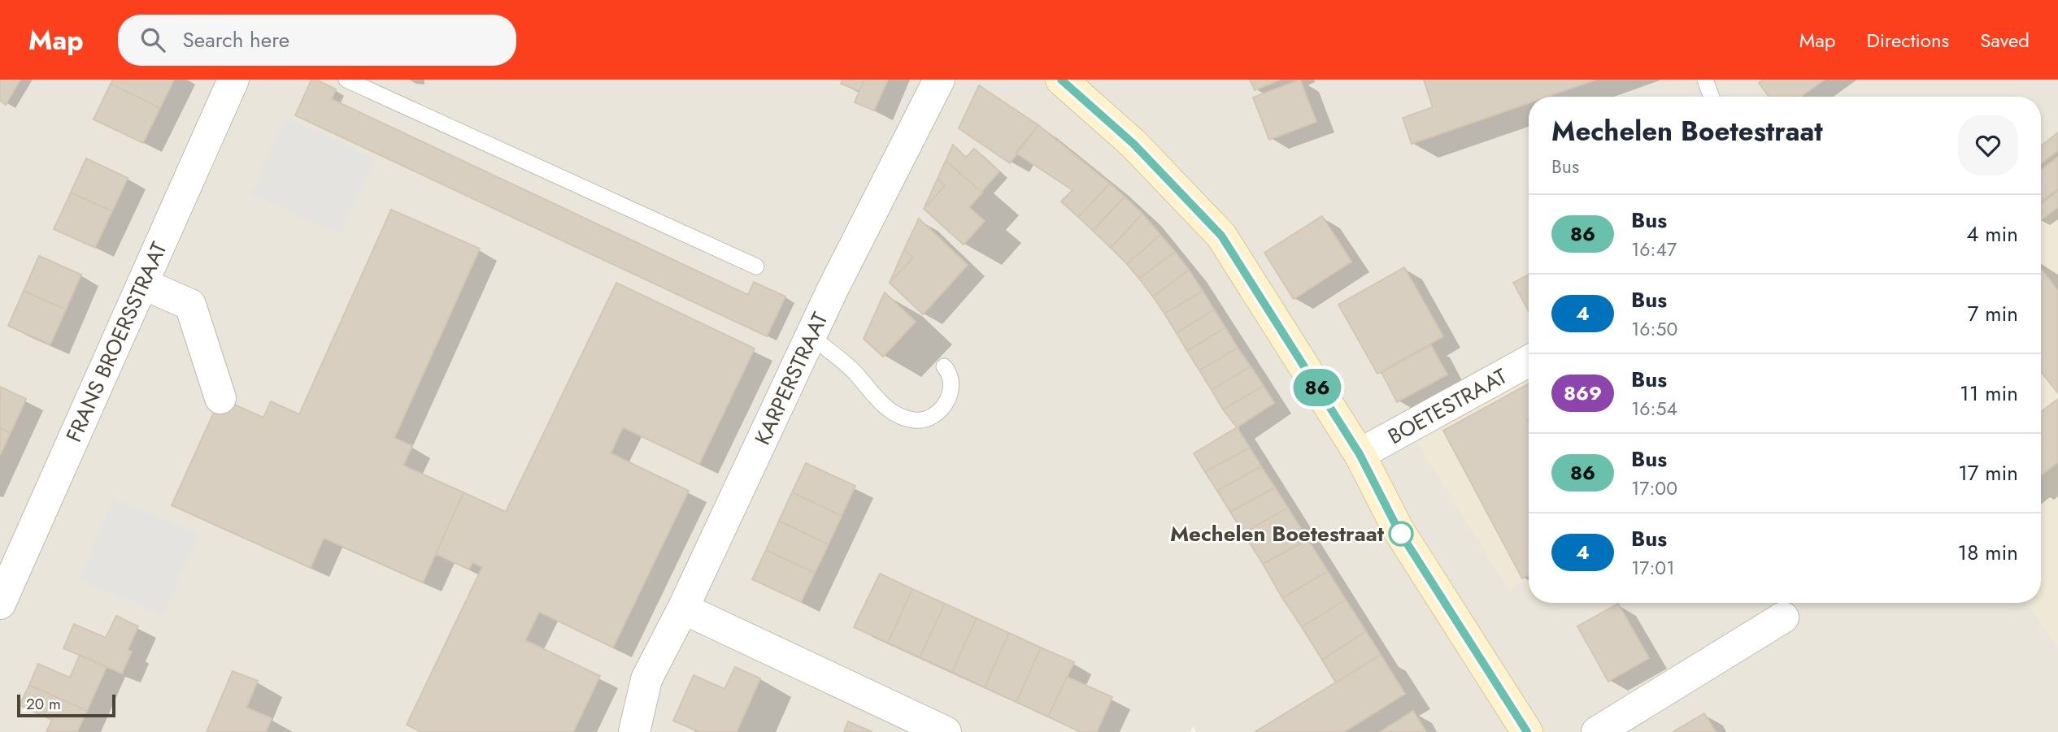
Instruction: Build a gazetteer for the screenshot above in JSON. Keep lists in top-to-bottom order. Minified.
{"streets":{"street":["FRANS BROERSSTRAAT","KARPERSTRAAT","BOETESTRAAT"]},"places":["Mechelen Boetestraat"],"lines":["bus line 86"],"scale_bar":"20 m","page":{"header":"Map","search":"Search here","nav":["Map","Directions","Saved"],"on_map":"86","heading":["Mechelen Boetestraat","Bus"],"list":[{"mark":"86","name":"Bus","note":"16:47","value":"4 min"},{"mark":"4","name":"Bus","note":"16:50","value":"7 min"},{"mark":"869","name":"Bus","note":"16:54","value":"11 min"},{"mark":"86","name":"Bus","note":"17:00","value":"17 min"},{"mark":"4","name":"Bus","note":"17:01","value":"18 min"}],"scale":"20 m"}}
